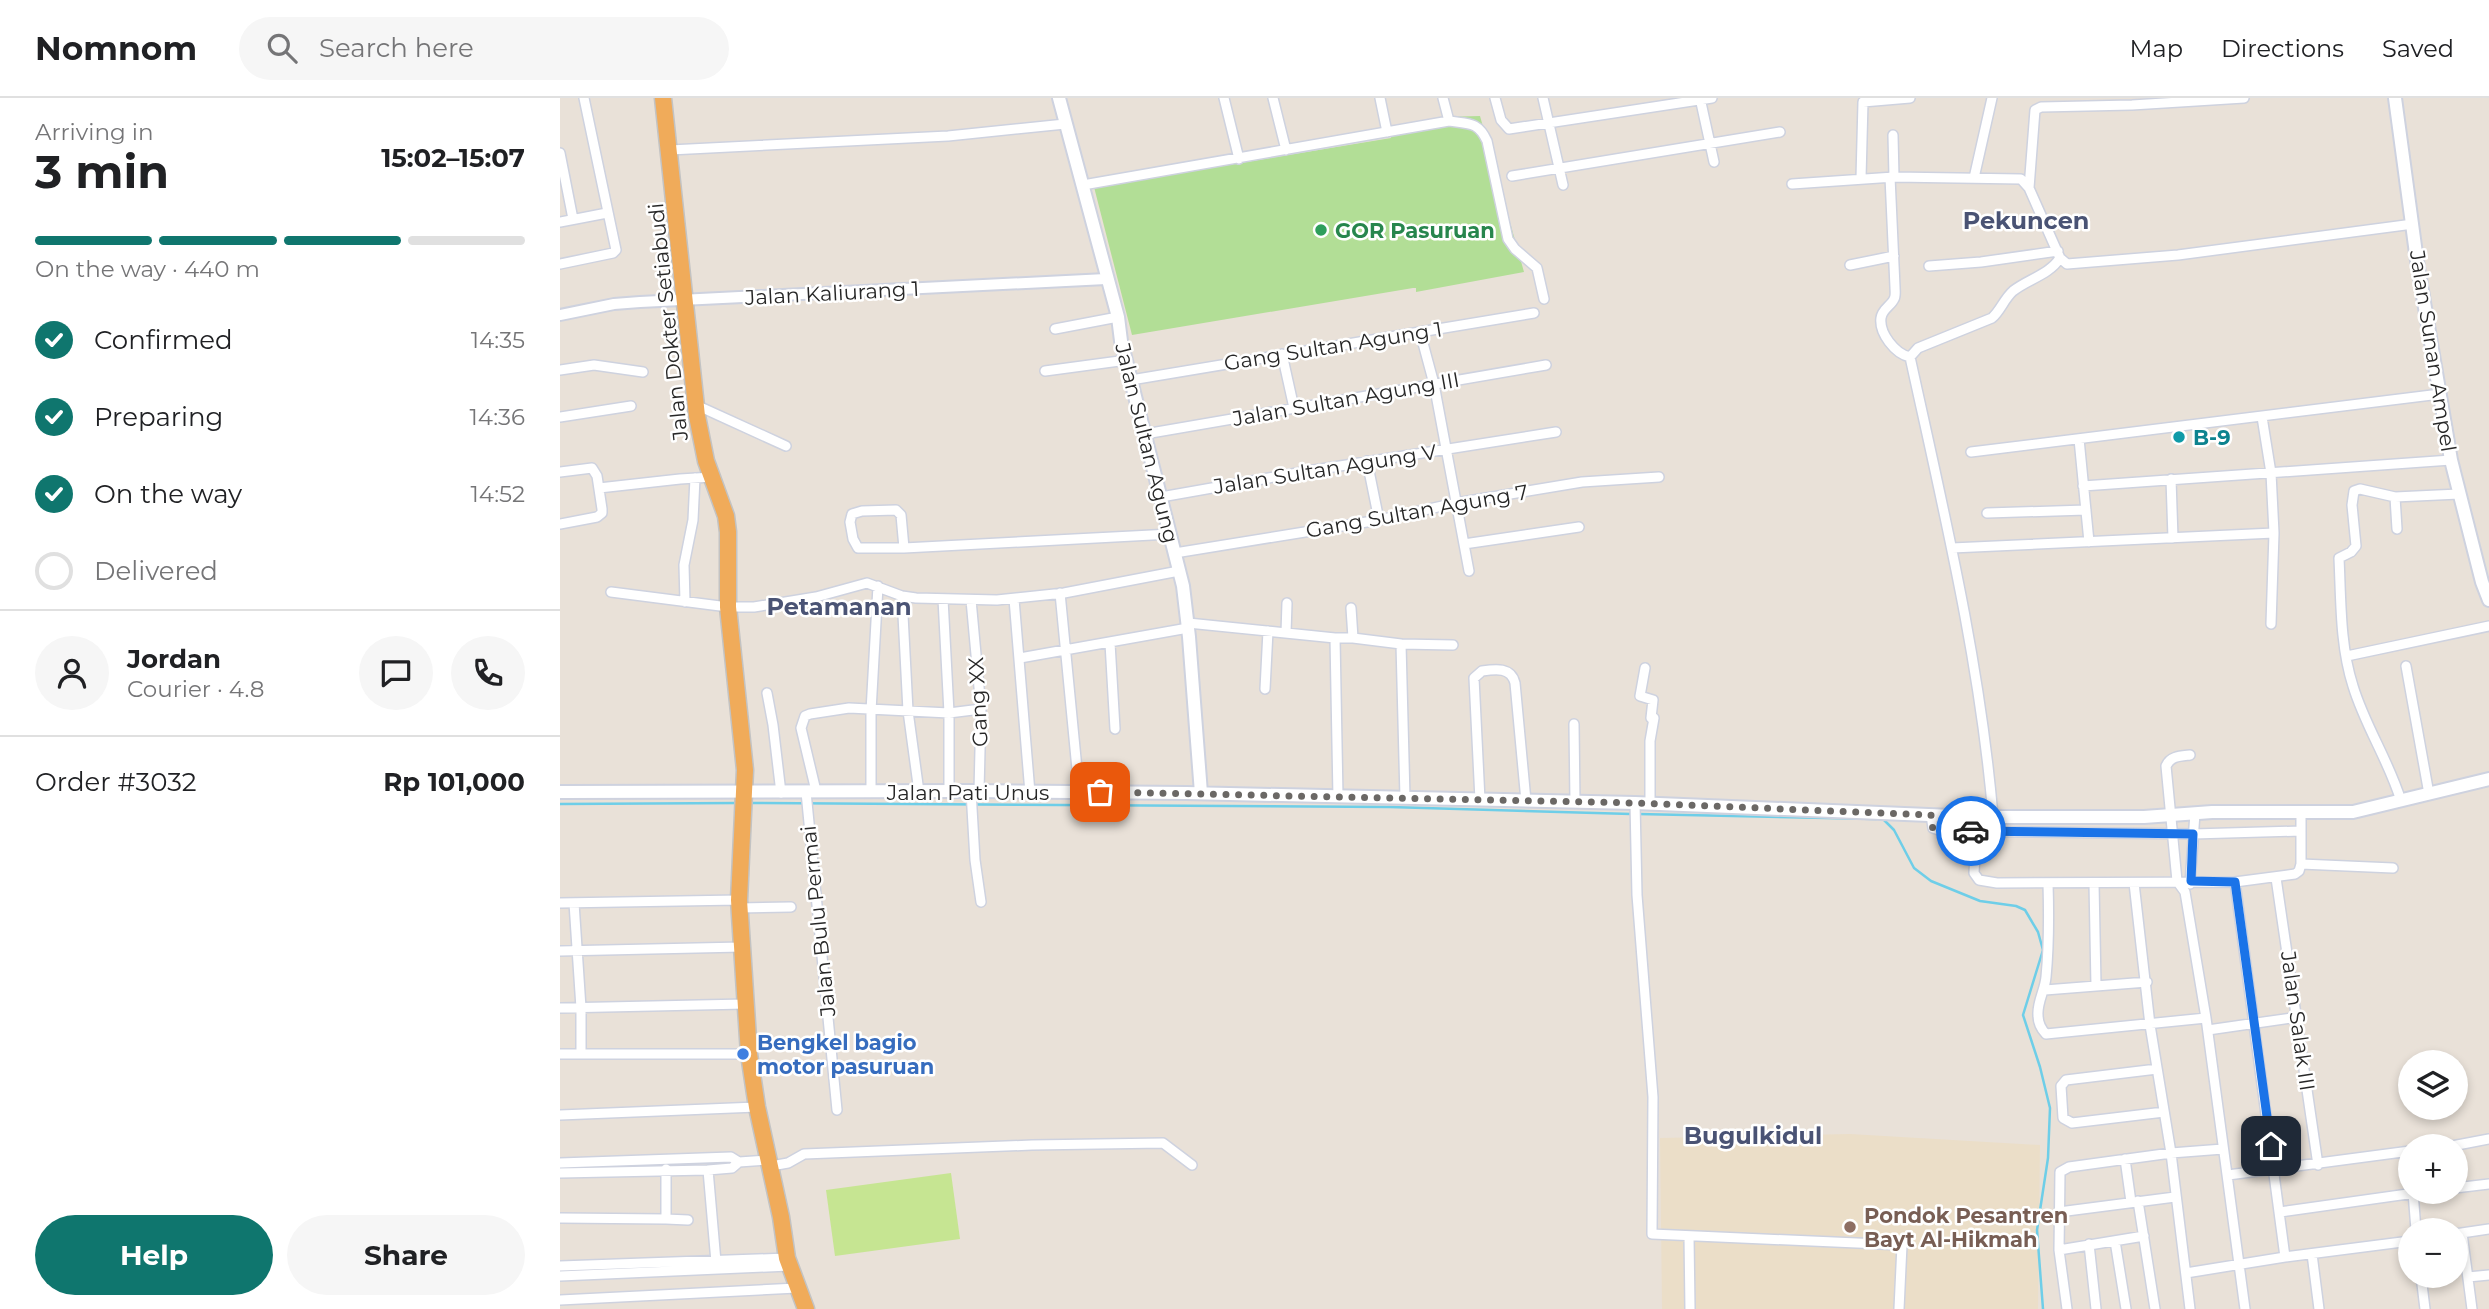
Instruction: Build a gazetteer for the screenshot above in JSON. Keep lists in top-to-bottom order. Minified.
{"streets":{"highway":["Jalan Dokter Setiabudi"],"main road":["Jalan Sunan Ampel","Jalan Sultan Agung","Jalan Pati Unus"],"street":["Jalan Kaliurang 1","Gang Sultan Agung 1","Jalan Sultan Agung III","Jalan Sultan Agung V","Gang Sultan Agung 7","Gang XX","Jalan Bulu Permai","Jalan Salak III"]},"crossings":[["Jalan Kaliurang 1","Jalan Dokter Setiabudi"],["Jalan Kaliurang 1","Jalan Sultan Agung"],["Jalan Dokter Setiabudi","Jalan Pati Unus"],["Gang Sultan Agung 1","Jalan Sultan Agung"],["Jalan Sultan Agung III","Jalan Sultan Agung"],["Jalan Sultan Agung","Jalan Sultan Agung V"],["Jalan Sultan Agung","Gang Sultan Agung 7"],["Jalan Sultan Agung","Jalan Pati Unus"],["Gang XX","Jalan Pati Unus"],["Jalan Pati Unus","Jalan Bulu Permai"]],"districts":["Pekuncen","Petamanan","Bugulkidul"],"places":["GOR Pasuruan","B-9","Bengkel bagio motor pasuruan","Pondok Pesantren Bayt Al-Hikmah"],"page":{"header":"Nomnom","search":"Search here","nav":["Map","Directions","Saved"],"heading":["3 min","Arriving in","15:02–15:07"],"panel":["Jordan","Courier · 4.8","Order #3032","Rp 101,000"],"bar":"On the way · 440 m","list":[["Confirmed","14:35"],["Preparing","14:36"],["On the way","14:52"],"Delivered"],"map_buttons":["+","−"],"buttons":["Help","Share"]}}
